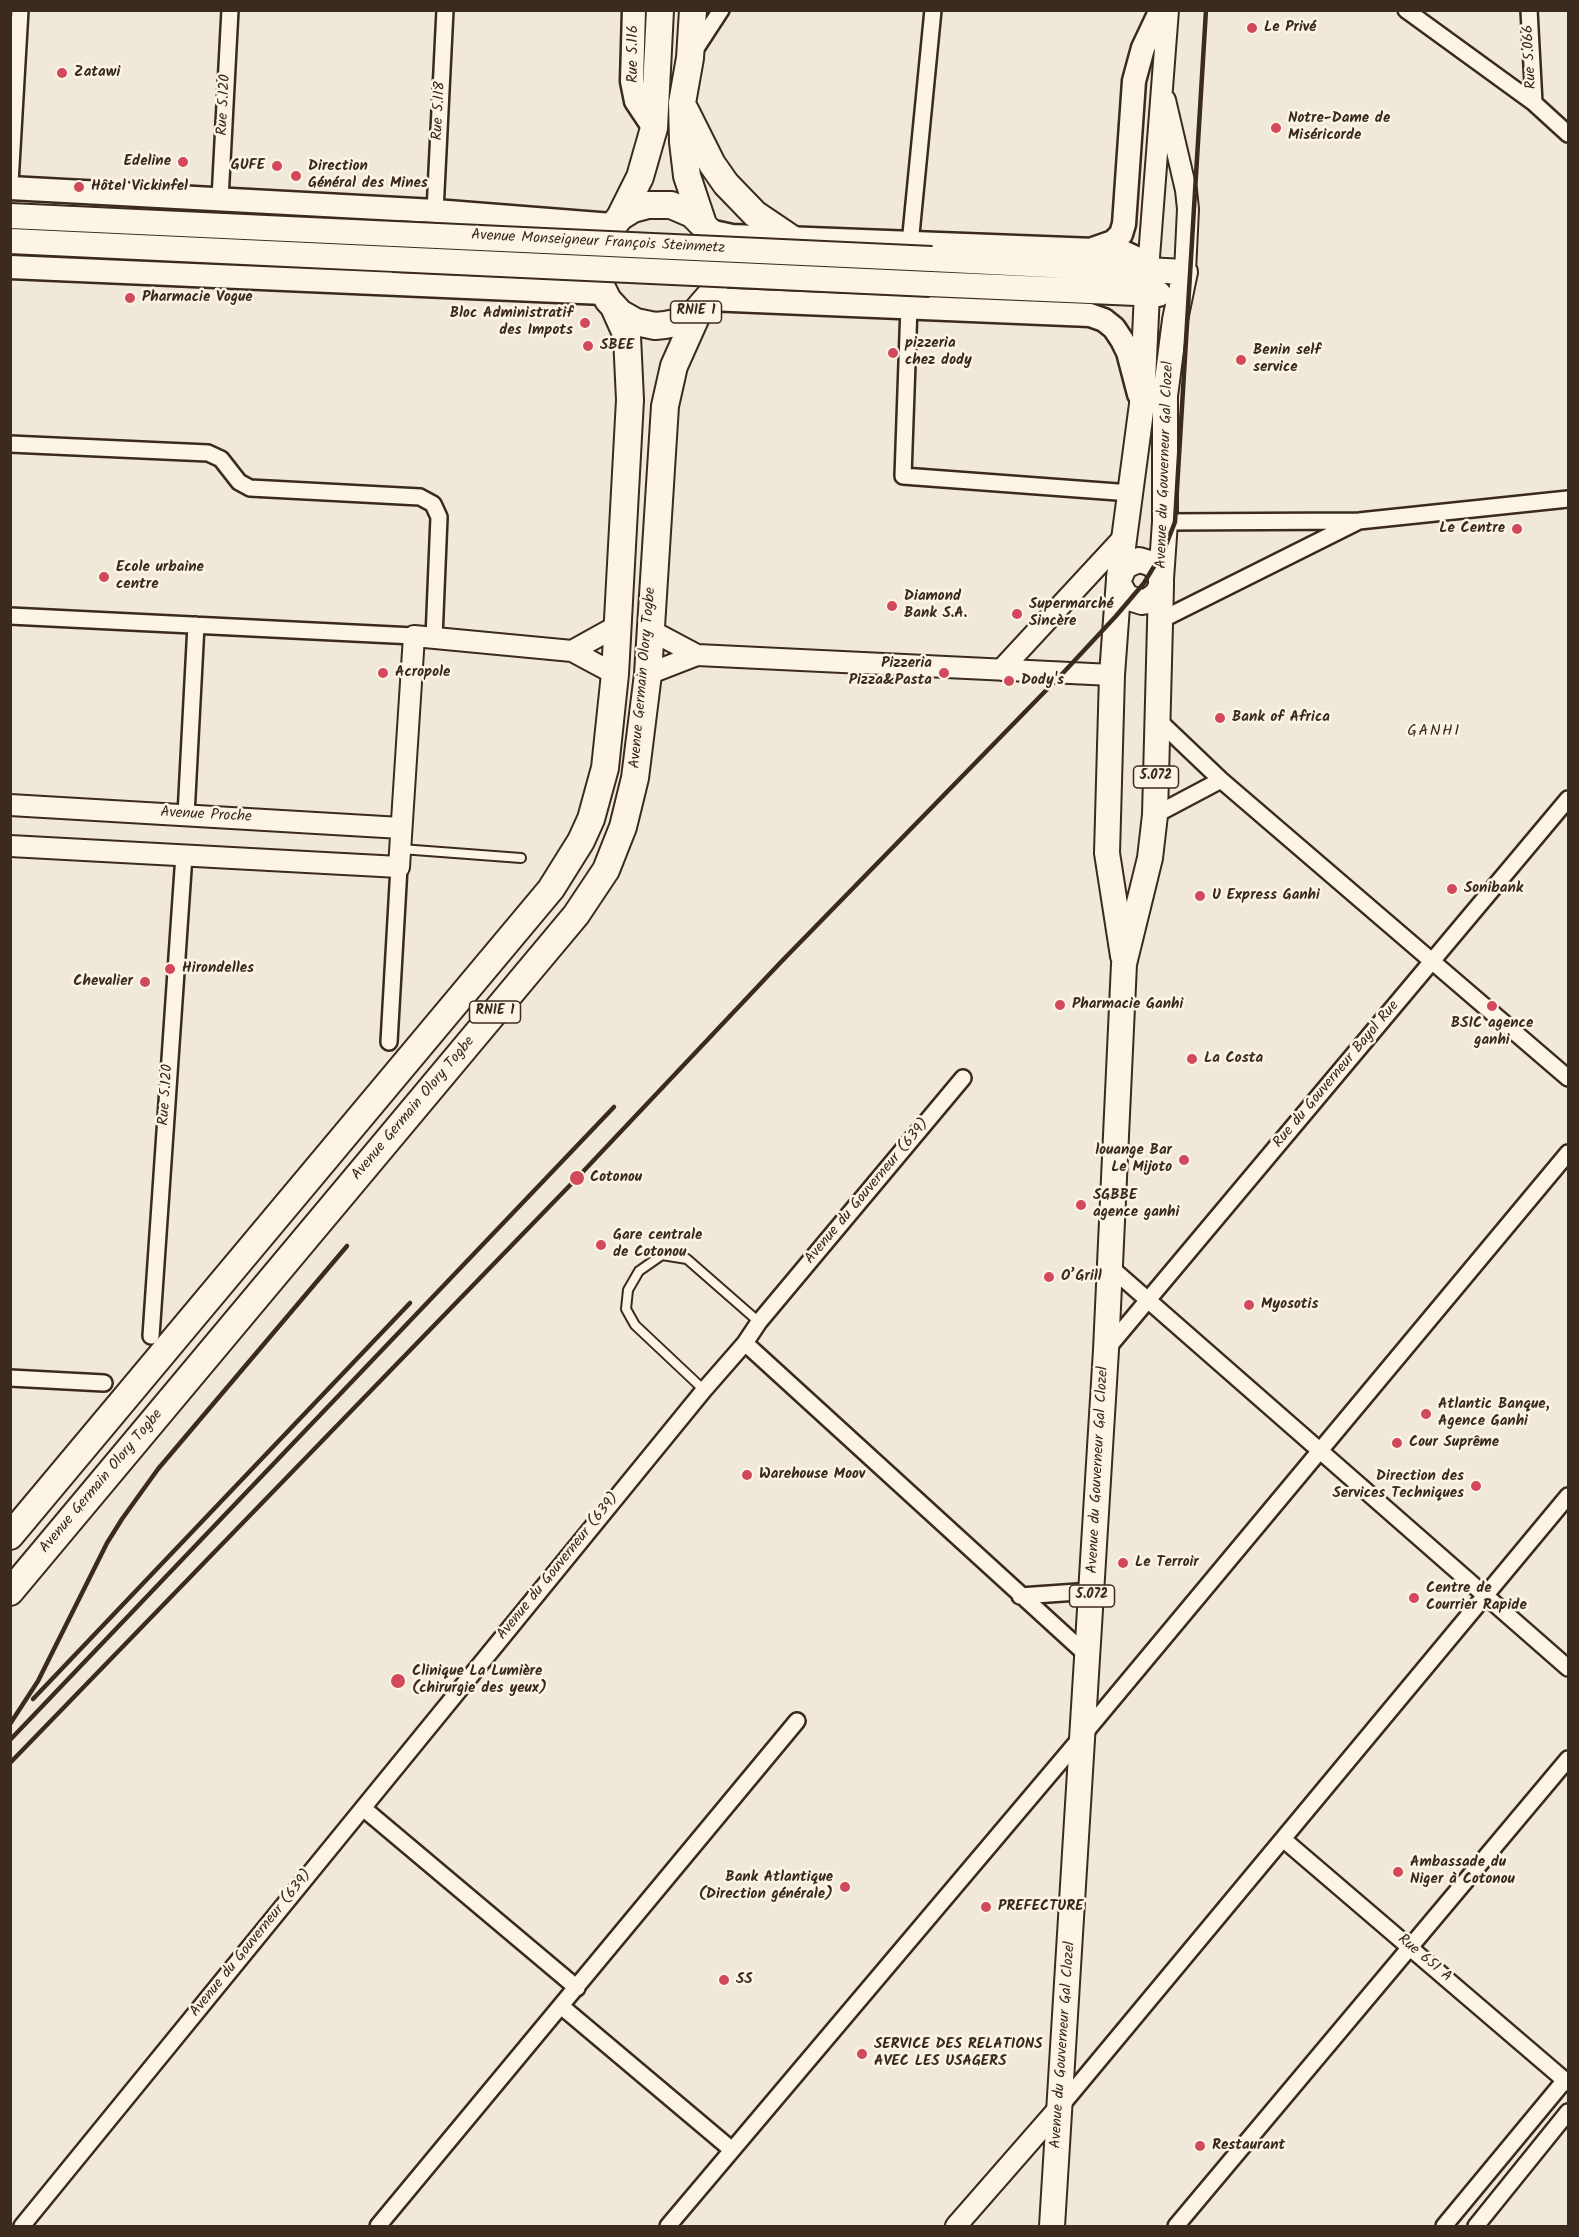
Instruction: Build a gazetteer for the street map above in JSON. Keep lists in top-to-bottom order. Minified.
{"streets":{"highway":["RNIE 1","Avenue Germain Olory Togbe"],"main road":["Rue 5.116","Avenue Monseigneur François Steinmetz","Avenue du Gouverneur Gal Clozel","5.072"],"street":["Rue 5.066","Rue 5.120","Rue 5.118","Avenue Proche","Rue du Gouverneur Bayol Rue","Avenue du Gouverneur (639)","Rue 651 A"]},"crossings":[["Rue 5.116","RNIE 1"],["Rue 5.120","Avenue Monseigneur François Steinmetz"],["Rue 5.118","Avenue Monseigneur François Steinmetz"],["Avenue Monseigneur François Steinmetz","RNIE 1"],["Avenue Monseigneur François Steinmetz","Avenue du Gouverneur Gal Clozel"],["Avenue Monseigneur François Steinmetz","Avenue Germain Olory Togbe"],["RNIE 1","Avenue Germain Olory Togbe"],["Avenue du Gouverneur Gal Clozel","Rue du Gouverneur Bayol Rue"]],"districts":["GANHI"],"places":["Le Privé","Zatawi","Notre-Dame de Miséricorde","Edeline","GUFE","Direction Général des Mines","Hôtel Vickinfel","Pharmacie Vogue","Bloc Administratif des Impots","SBEE","pizzeria chez dody","Benin self service","Le Centre","Ecole urbaine centre","Diamond Bank S.A.","Supermarché Sincère","Acropole","Pizzeria Pizza&Pasta","Dody's","Bank of Africa","Sonibank","U Express Ganhi","Hirondelles","Chevalier","Pharmacie Ganhi","BSIC agence ganhi","La Costa","louange Bar Le Mijoto","Cotonou","SGBBE agence ganhi","Gare centrale de Cotonou","O’Grill","Myosotis","Atlantic Banque, Agence Ganhi","Cour Suprême","Warehouse Moov","Direction des Services Techniques","Le Terroir","Centre de Courrier Rapide","Clinique La Lumière (chirurgie des yeux)","Ambassade du Niger à Cotonou","Bank Atlantique (Direction générale)","PREFECTURE","SS","SERVICE DES RELATIONS AVEC LES USAGERS","Restaurant"]}
